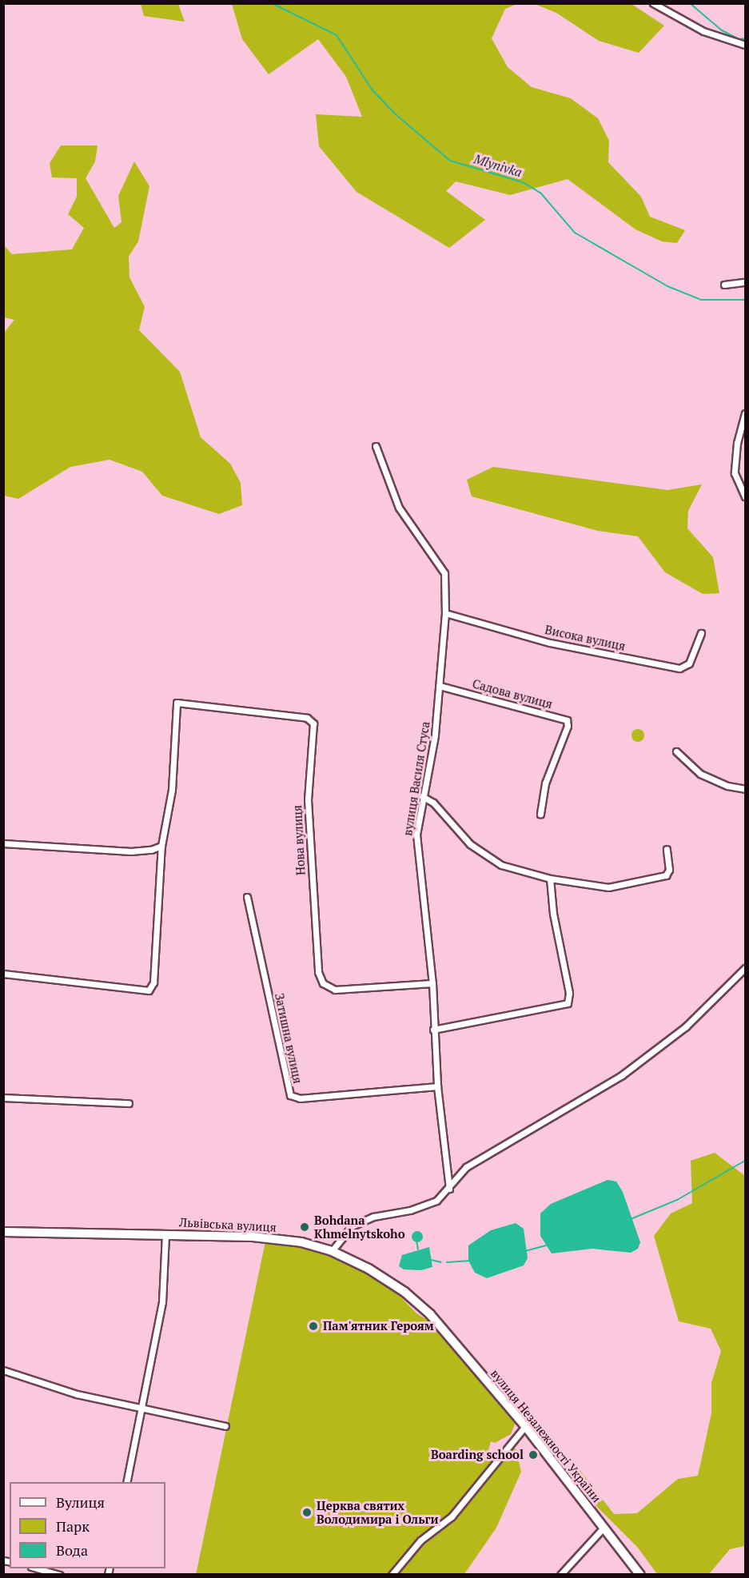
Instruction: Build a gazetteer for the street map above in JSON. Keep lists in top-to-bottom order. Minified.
{"streets":{"main road":["Львівська вулиця","вулиця Незалежності України"],"street":["Висока вулиця","Садова вулиця","вулиця Василя Стуса","Нова вулиця","Затишна вулиця"]},"crossings":[["Висока вулиця","вулиця Василя Стуса"],["Садова вулиця","вулиця Василя Стуса"],["вулиця Василя Стуса","Нова вулиця"],["вулиця Василя Стуса","Затишна вулиця"],["Львівська вулиця","вулиця Незалежності України"]],"water":["Mlynivka"],"places":["Bohdana Khmelnytskoho","Пам'ятник Героям","Boarding school","Церква святих Володимира і Ольги"],"legend":["Вулиця","Парк","Вода"]}
